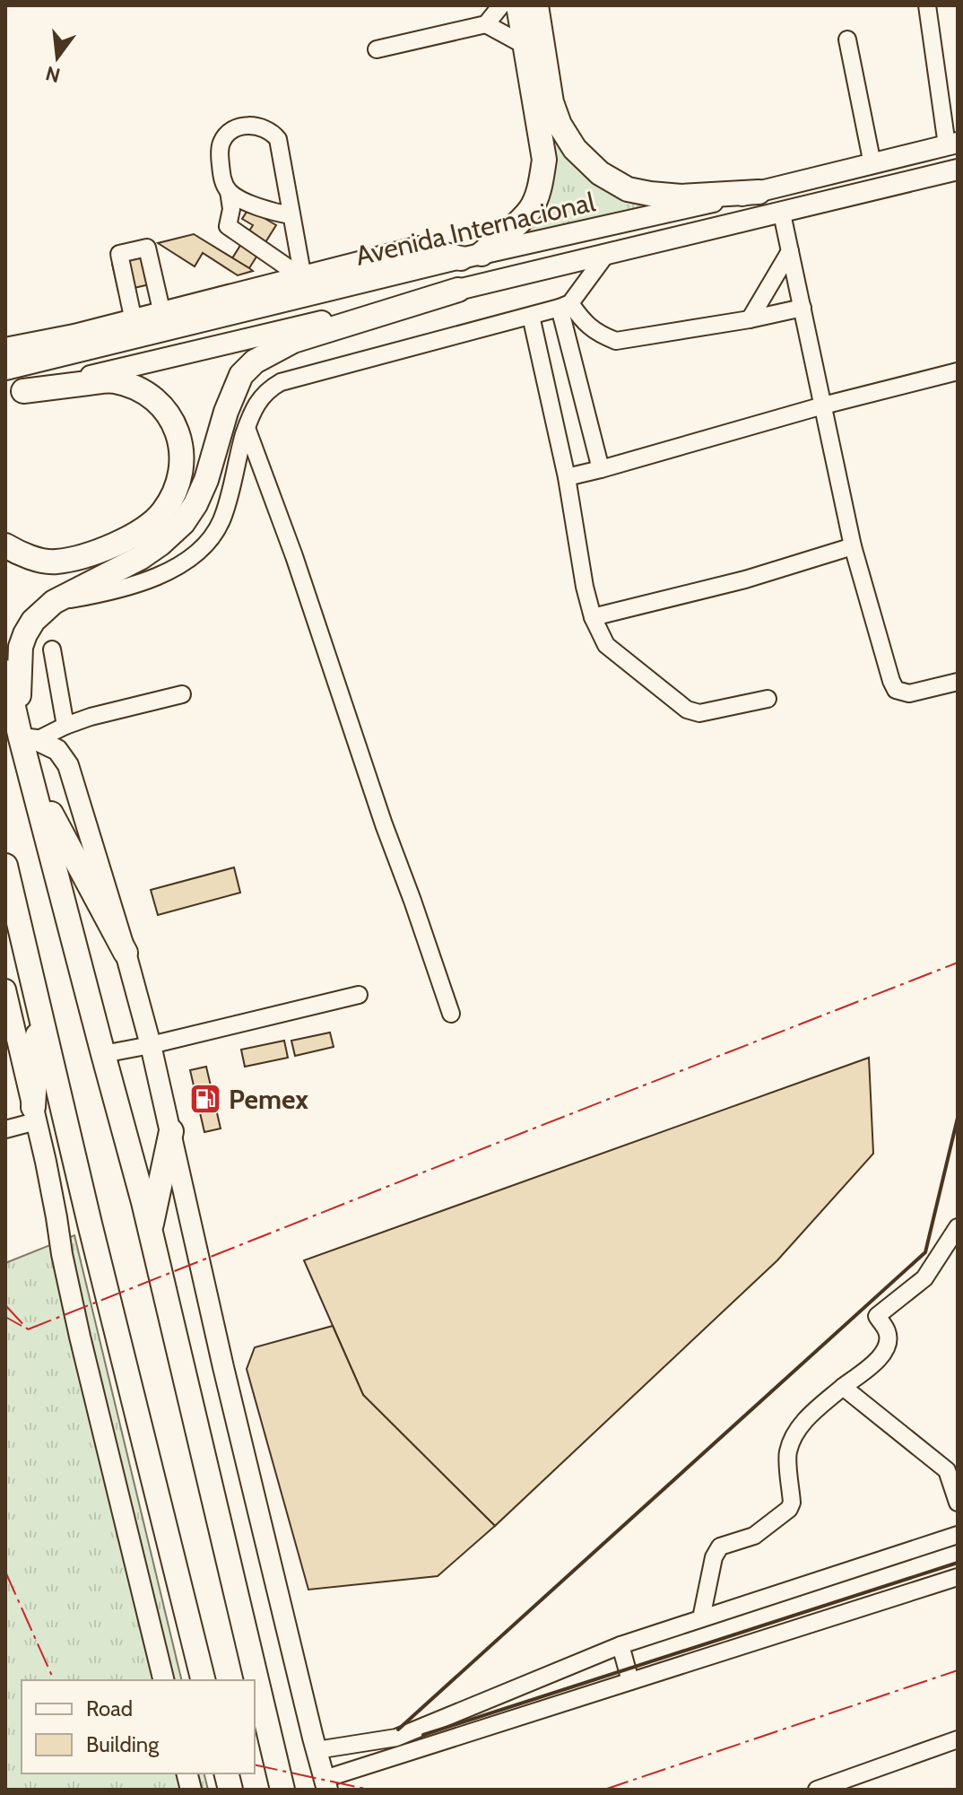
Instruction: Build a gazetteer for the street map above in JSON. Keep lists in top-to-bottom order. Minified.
{"streets":{"main road":["Avenida Internacional"]},"places":{"fuel station":["Pemex"]},"legend":["Road","Building"],"north":"bottom"}
